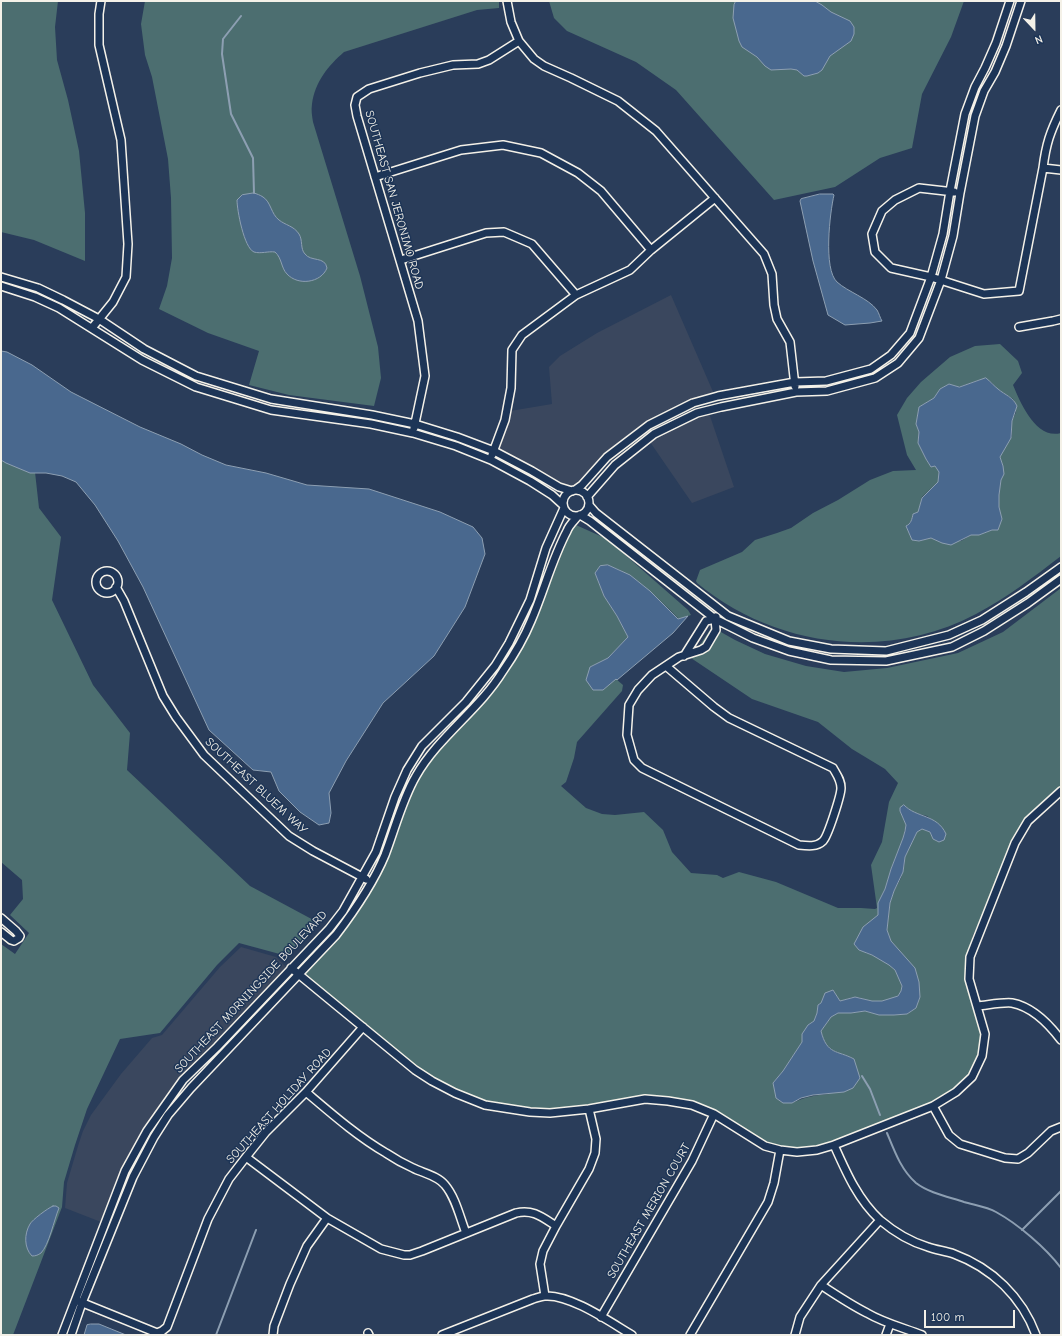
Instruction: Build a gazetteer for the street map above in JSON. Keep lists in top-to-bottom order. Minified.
{"streets":{"street":["SOUTHEAST SAN JERONIMO ROAD","SOUTHEAST BLUEM WAY","SOUTHEAST MORNINGSIDE BOULEVARD","SOUTHEAST HOLIDAY ROAD","SOUTHEAST MERION COURT"]},"crossings":[["SOUTHEAST BLUEM WAY","SOUTHEAST MORNINGSIDE BOULEVARD"]],"scale_bar":"100 m","north":"bottom"}
